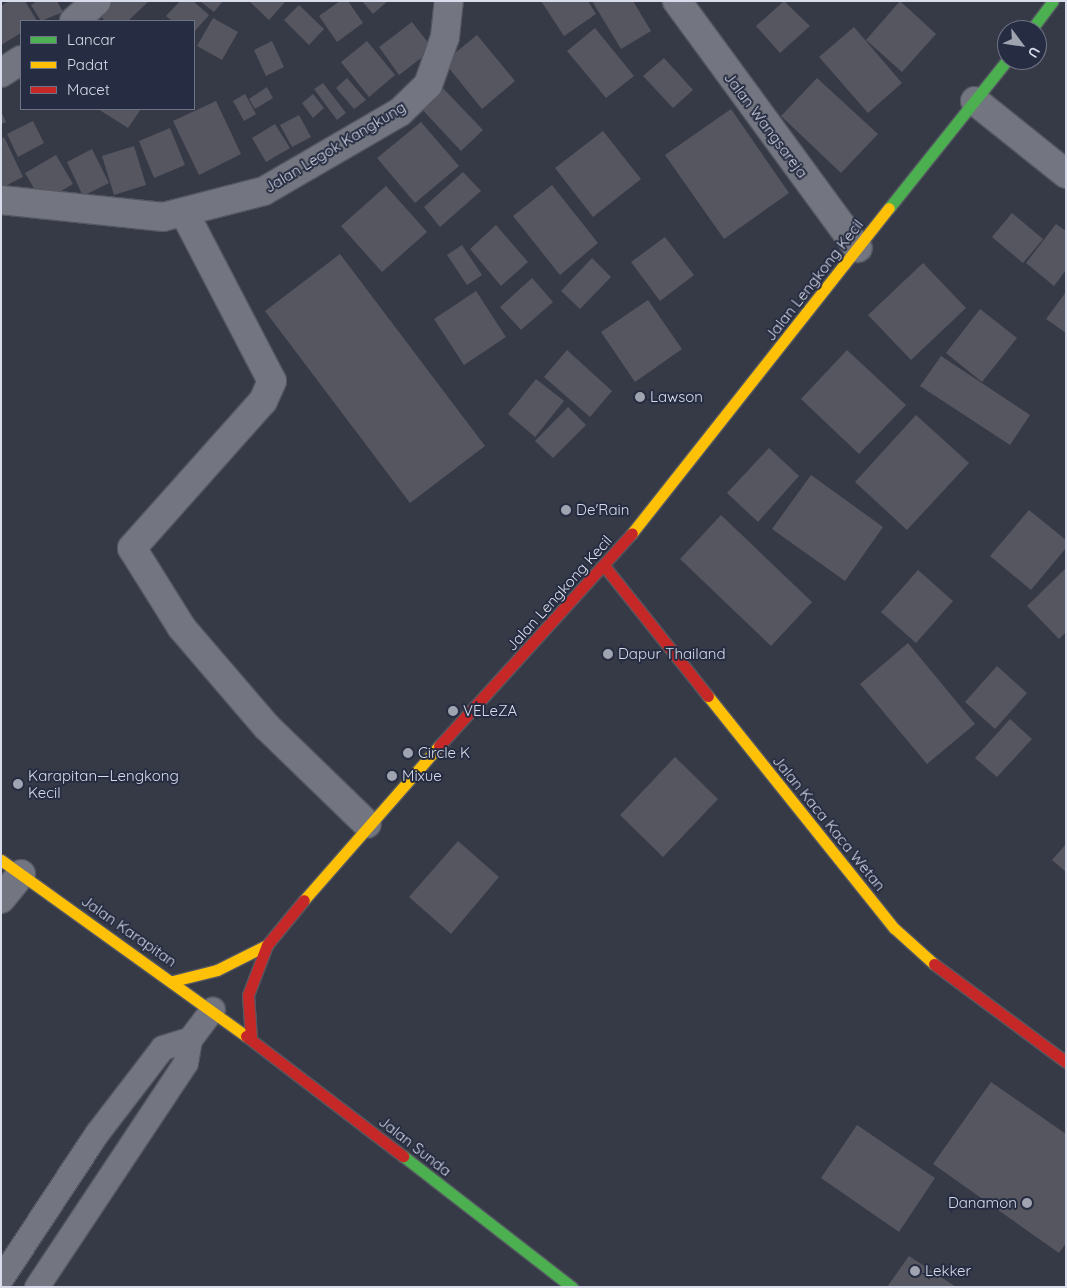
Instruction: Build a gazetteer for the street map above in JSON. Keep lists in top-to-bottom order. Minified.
{"streets":{"main road":["Jalan Lengkong Kecil","Jalan Kaca Kaca Wetan","Jalan Karapitan","Jalan Sunda"],"street":["Jalan Wangsareja","Jalan Legok Kangkung"]},"crossings":[["Jalan Wangsareja","Jalan Lengkong Kecil"],["Jalan Lengkong Kecil","Jalan Kaca Kaca Wetan"],["Jalan Lengkong Kecil","Jalan Karapitan"],["Jalan Lengkong Kecil","Jalan Sunda"],["Jalan Karapitan","Jalan Sunda"]],"places":["Lawson","De'Rain","Dapur Thailand","VELeZA","Circle K","Mixue","Karapitan—Lengkong Kecil","Danamon","Lekker"],"legend":["Lancar","Padat","Macet"],"north":"bottom right"}
